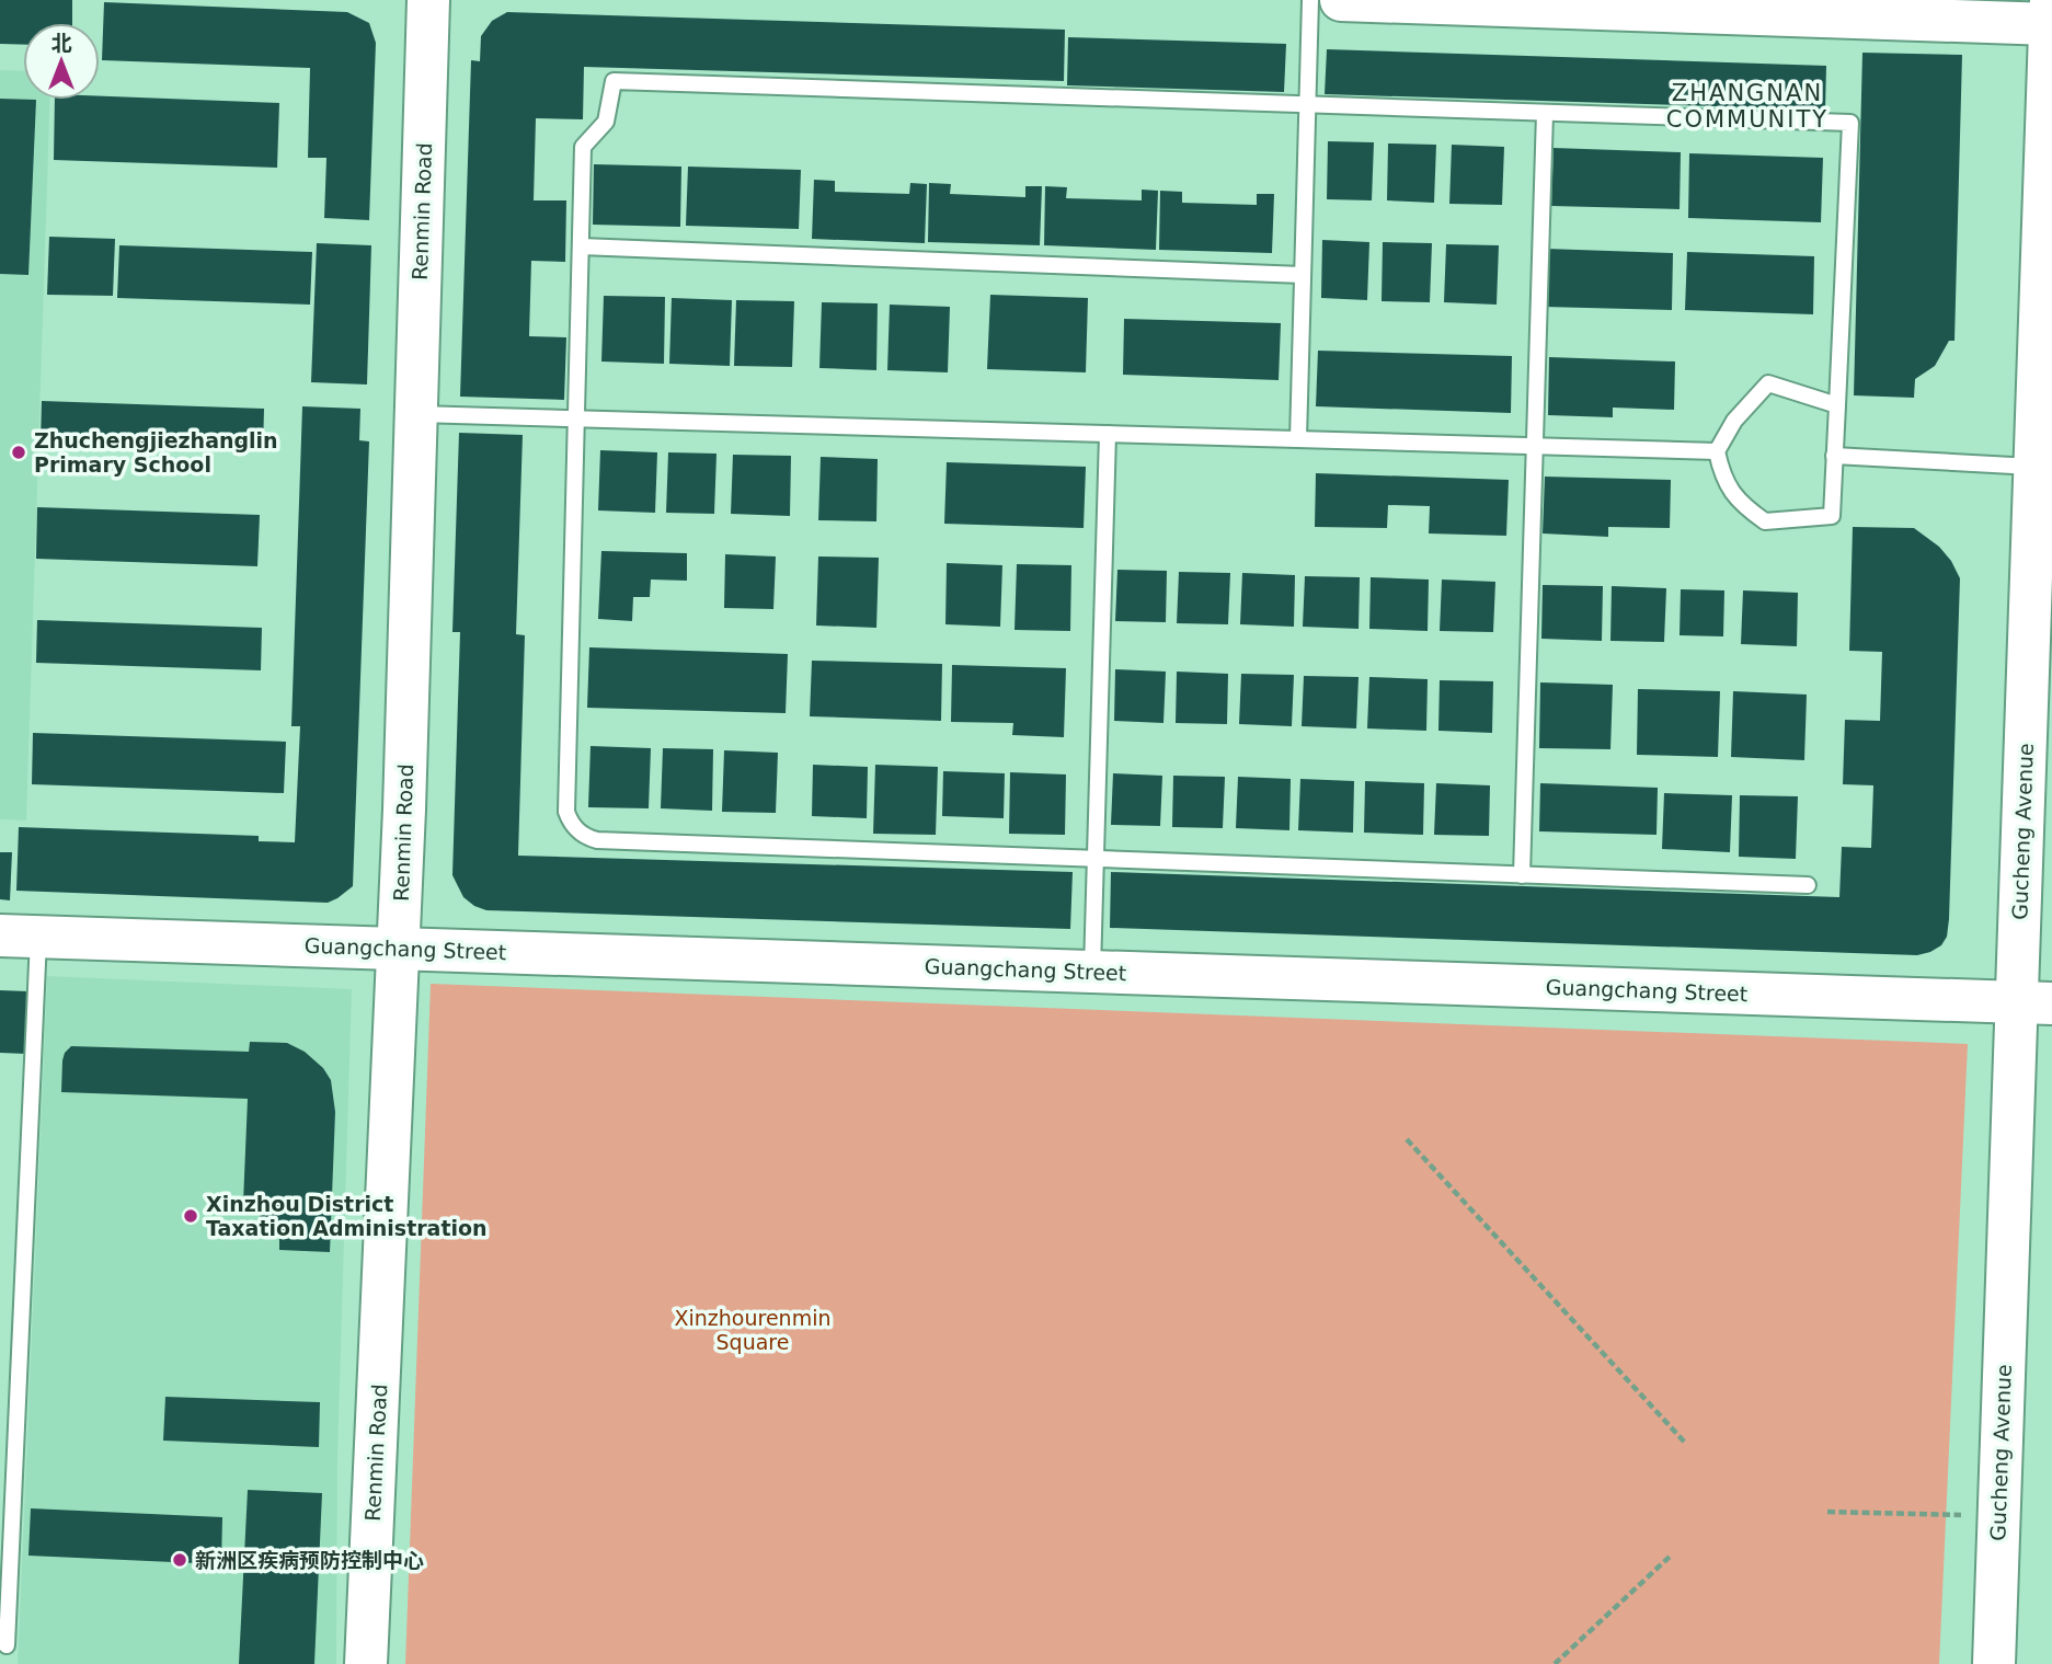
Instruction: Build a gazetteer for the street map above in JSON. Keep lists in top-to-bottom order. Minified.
{"streets":{"street":["Renmin Road","Gucheng Avenue","Guangchang Street"]},"crossings":[["Renmin Road","Guangchang Street"],["Gucheng Avenue","Guangchang Street"]],"districts":["ZHANGNAN COMMUNITY"],"parks":["Xinzhourenmin Square"],"places":["Zhuchengjiezhanglin Primary School","Xinzhou District Taxation Administration","新洲区疾病预防控制中心"],"north":"top"}
